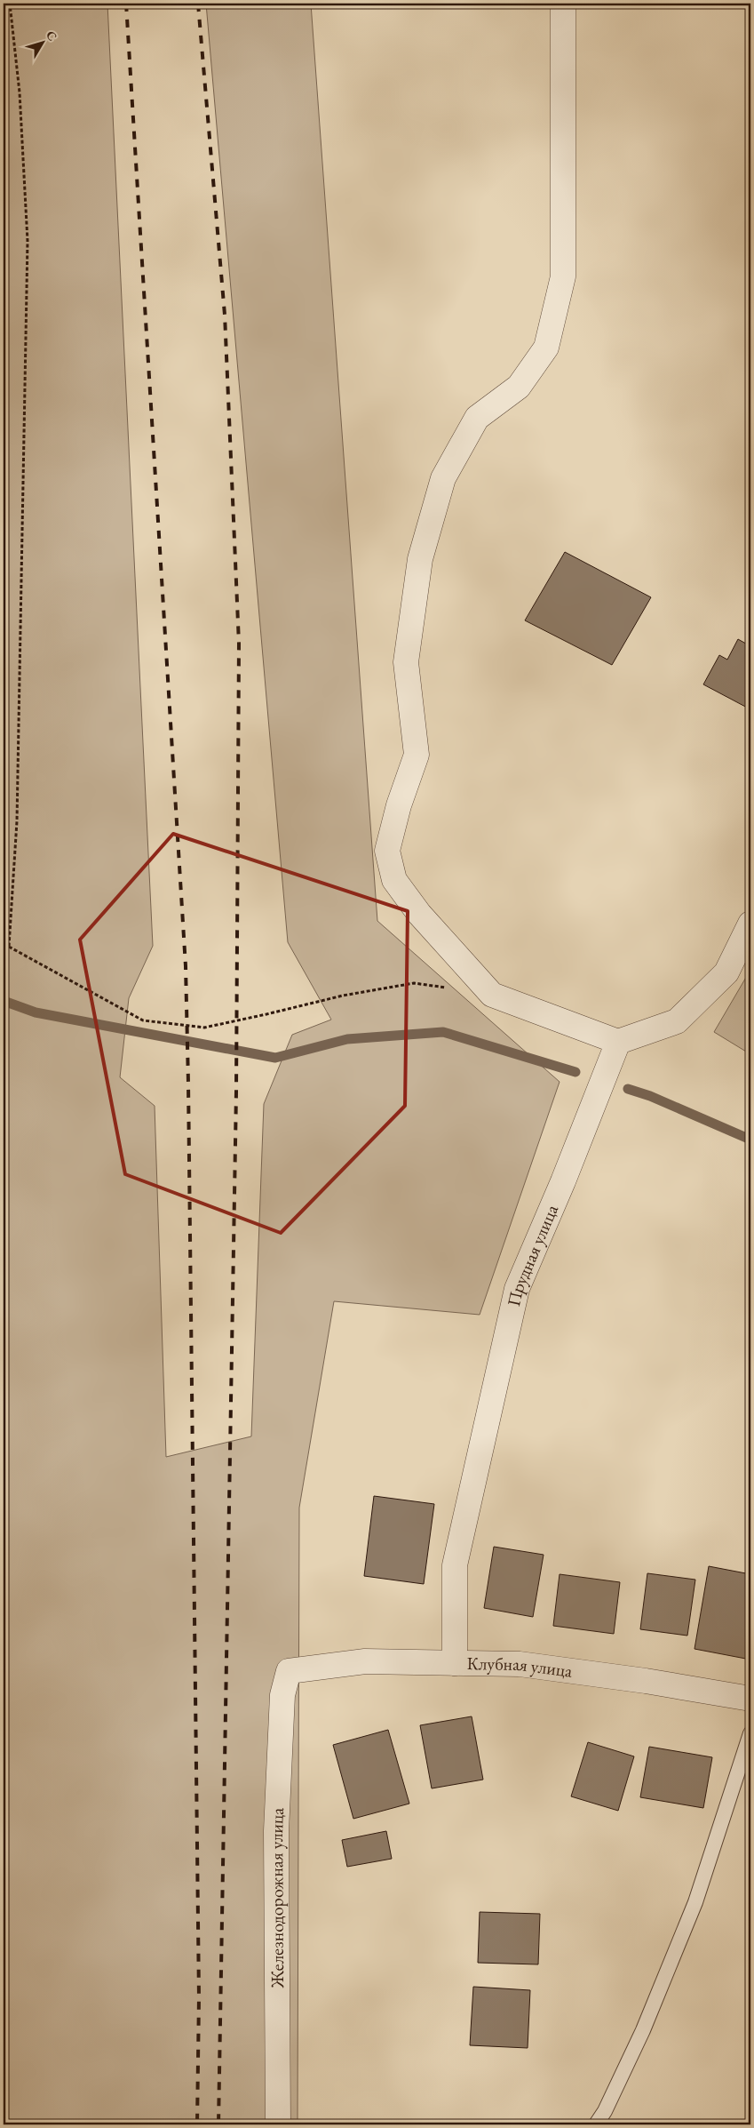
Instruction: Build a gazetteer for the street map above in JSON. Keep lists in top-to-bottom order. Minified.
{"streets":{"street":["Прудная улица","Клубная улица","Железнодорожная улица"]},"crossings":[["Прудная улица","Клубная улица"],["Клубная улица","Железнодорожная улица"]],"north":"top right"}
